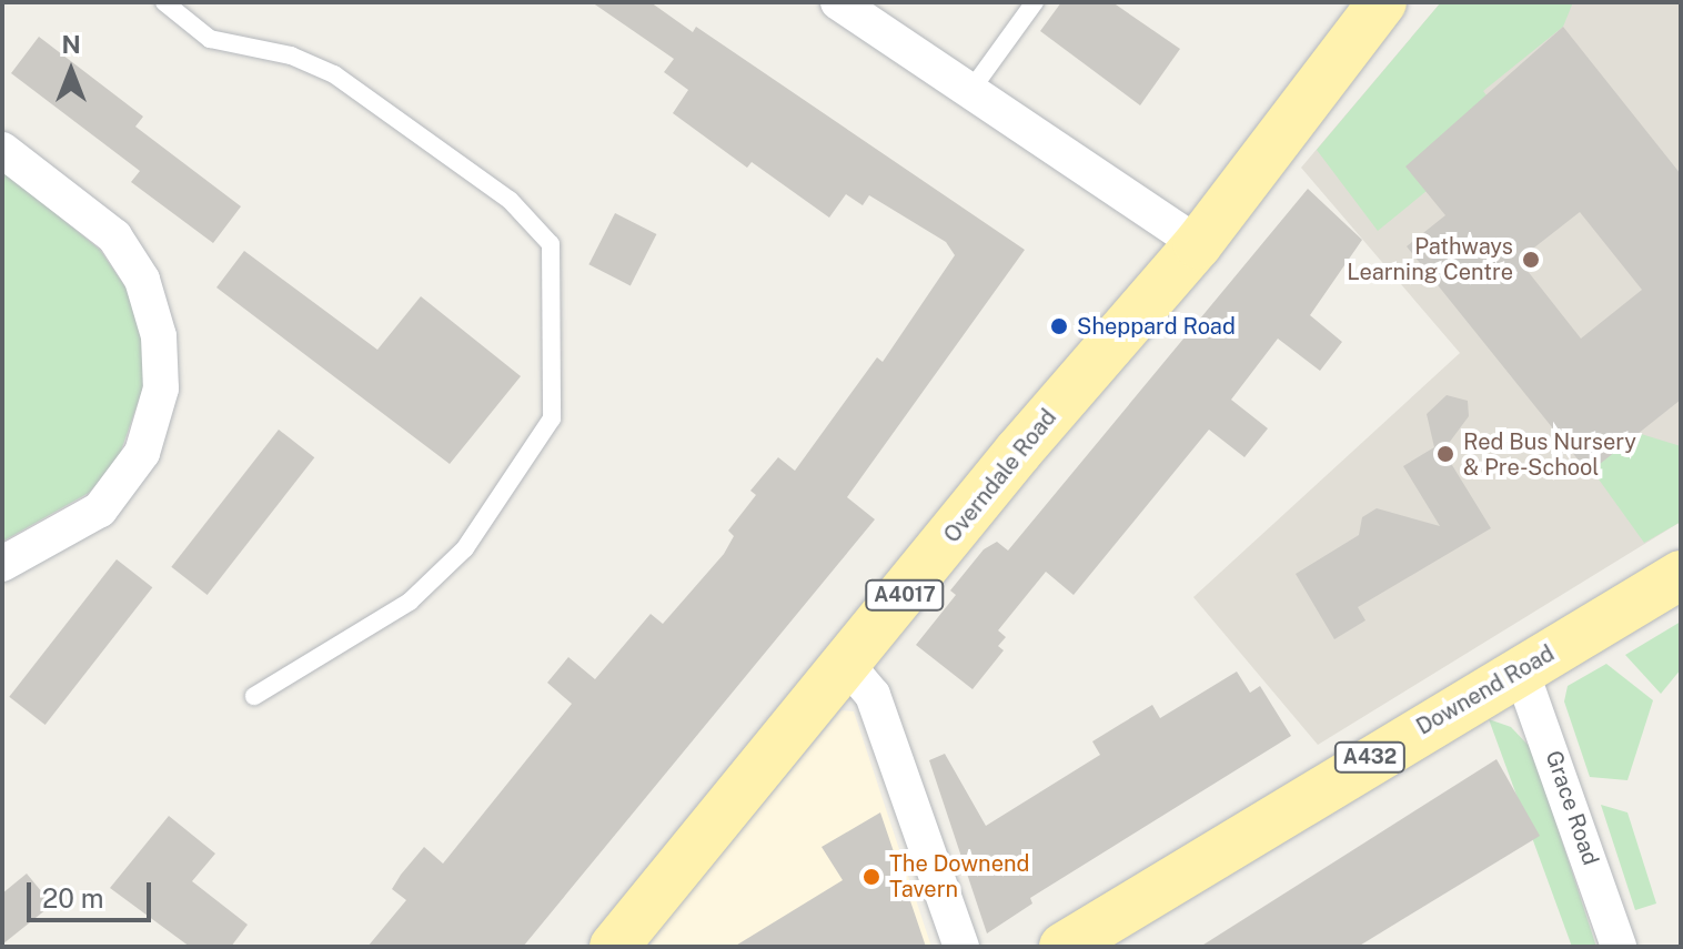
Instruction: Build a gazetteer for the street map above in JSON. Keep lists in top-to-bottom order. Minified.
{"streets":{"main road":["Overndale Road","A4017","Downend Road","A432"],"street":["Grace Road"]},"crossings":[["Downend Road","Grace Road"]],"places":["Pathways Learning Centre","Sheppard Road","Red Bus Nursery & Pre-School","The Downend Tavern"],"scale_bar":"20 m","north":"top"}
